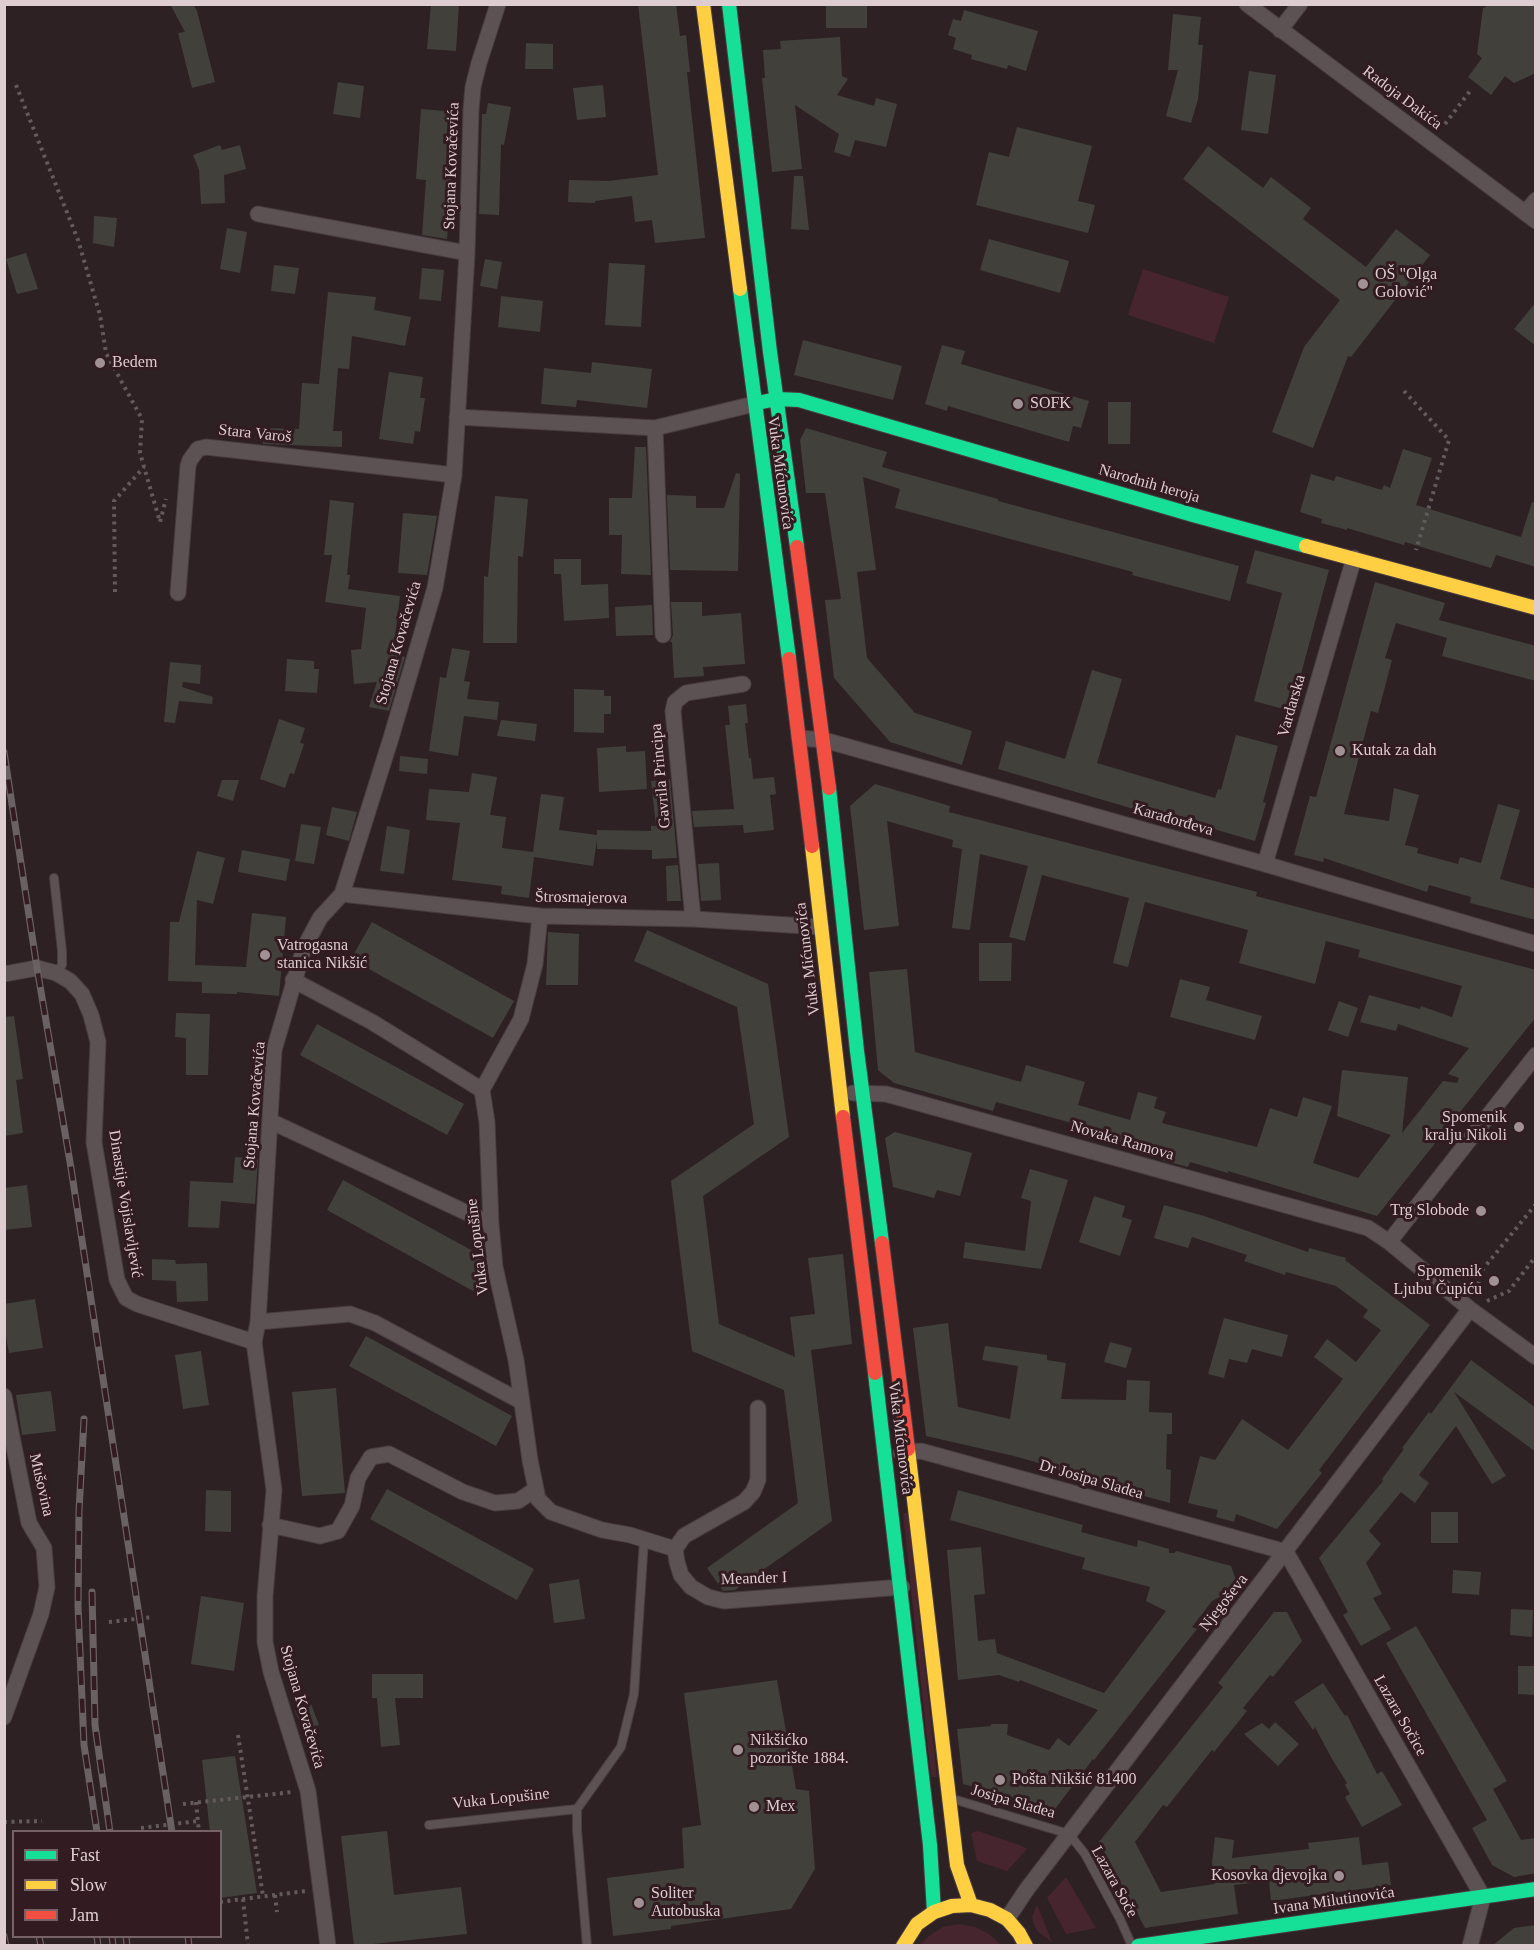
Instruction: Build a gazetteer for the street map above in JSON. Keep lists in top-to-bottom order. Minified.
{"streets":{"main road":["Vuka Mićunovića","Narodnih heroja","Ivana Milutinovića"],"street":["Radoja Dakića","Stojana Kovačevića","Stara Varoš","Vardarska","Gavrila Principa","Karađorđeva","Štrosmajerova","Novaka Ramova","Dinastije Vojislavljević","Vuka Lopušine","Dr Josipa Sladea","Mušovina","Meander I","Njegoševa","Lazara Sočice"],"lane":["Josipa Sladea","Lazara Soče"]},"crossings":[["Stojana Kovačevića","Stara Varoš"],["Stojana Kovačevića","Štrosmajerova"],["Stojana Kovačevića","Dinastije Vojislavljević"],["Vuka Mićunovića","Narodnih heroja"],["Vuka Mićunovića","Karađorđeva"],["Vuka Mićunovića","Štrosmajerova"],["Vuka Mićunovića","Novaka Ramova"],["Vuka Mićunovića","Dr Josipa Sladea"],["Vuka Mićunovića","Meander I"],["Vuka Mićunovića","Josipa Sladea"],["Narodnih heroja","Vardarska"],["Vardarska","Karađorđeva"],["Gavrila Principa","Štrosmajerova"],["Vuka Lopušine","Meander I"],["Dr Josipa Sladea","Njegoševa"],["Dr Josipa Sladea","Lazara Sočice"],["Njegoševa","Lazara Sočice"],["Njegoševa","Josipa Sladea"],["Njegoševa","Lazara Soče"],["Lazara Sočice","Ivana Milutinovića"],["Josipa Sladea","Lazara Soče"]],"places":["OŠ \"Olga Golović\"","Bedem","SOFK","Kutak za dah","Vatrogasna stanica Nikšić","Spomenik kralju Nikoli","Trg Slobode","Spomenik Ljubu Čupiću","Nikšićko pozorište 1884.","Pošta Nikšić 81400","Mex","Kosovka djevojka","Soliter Autobuska"],"legend":["Fast","Slow","Jam"]}
